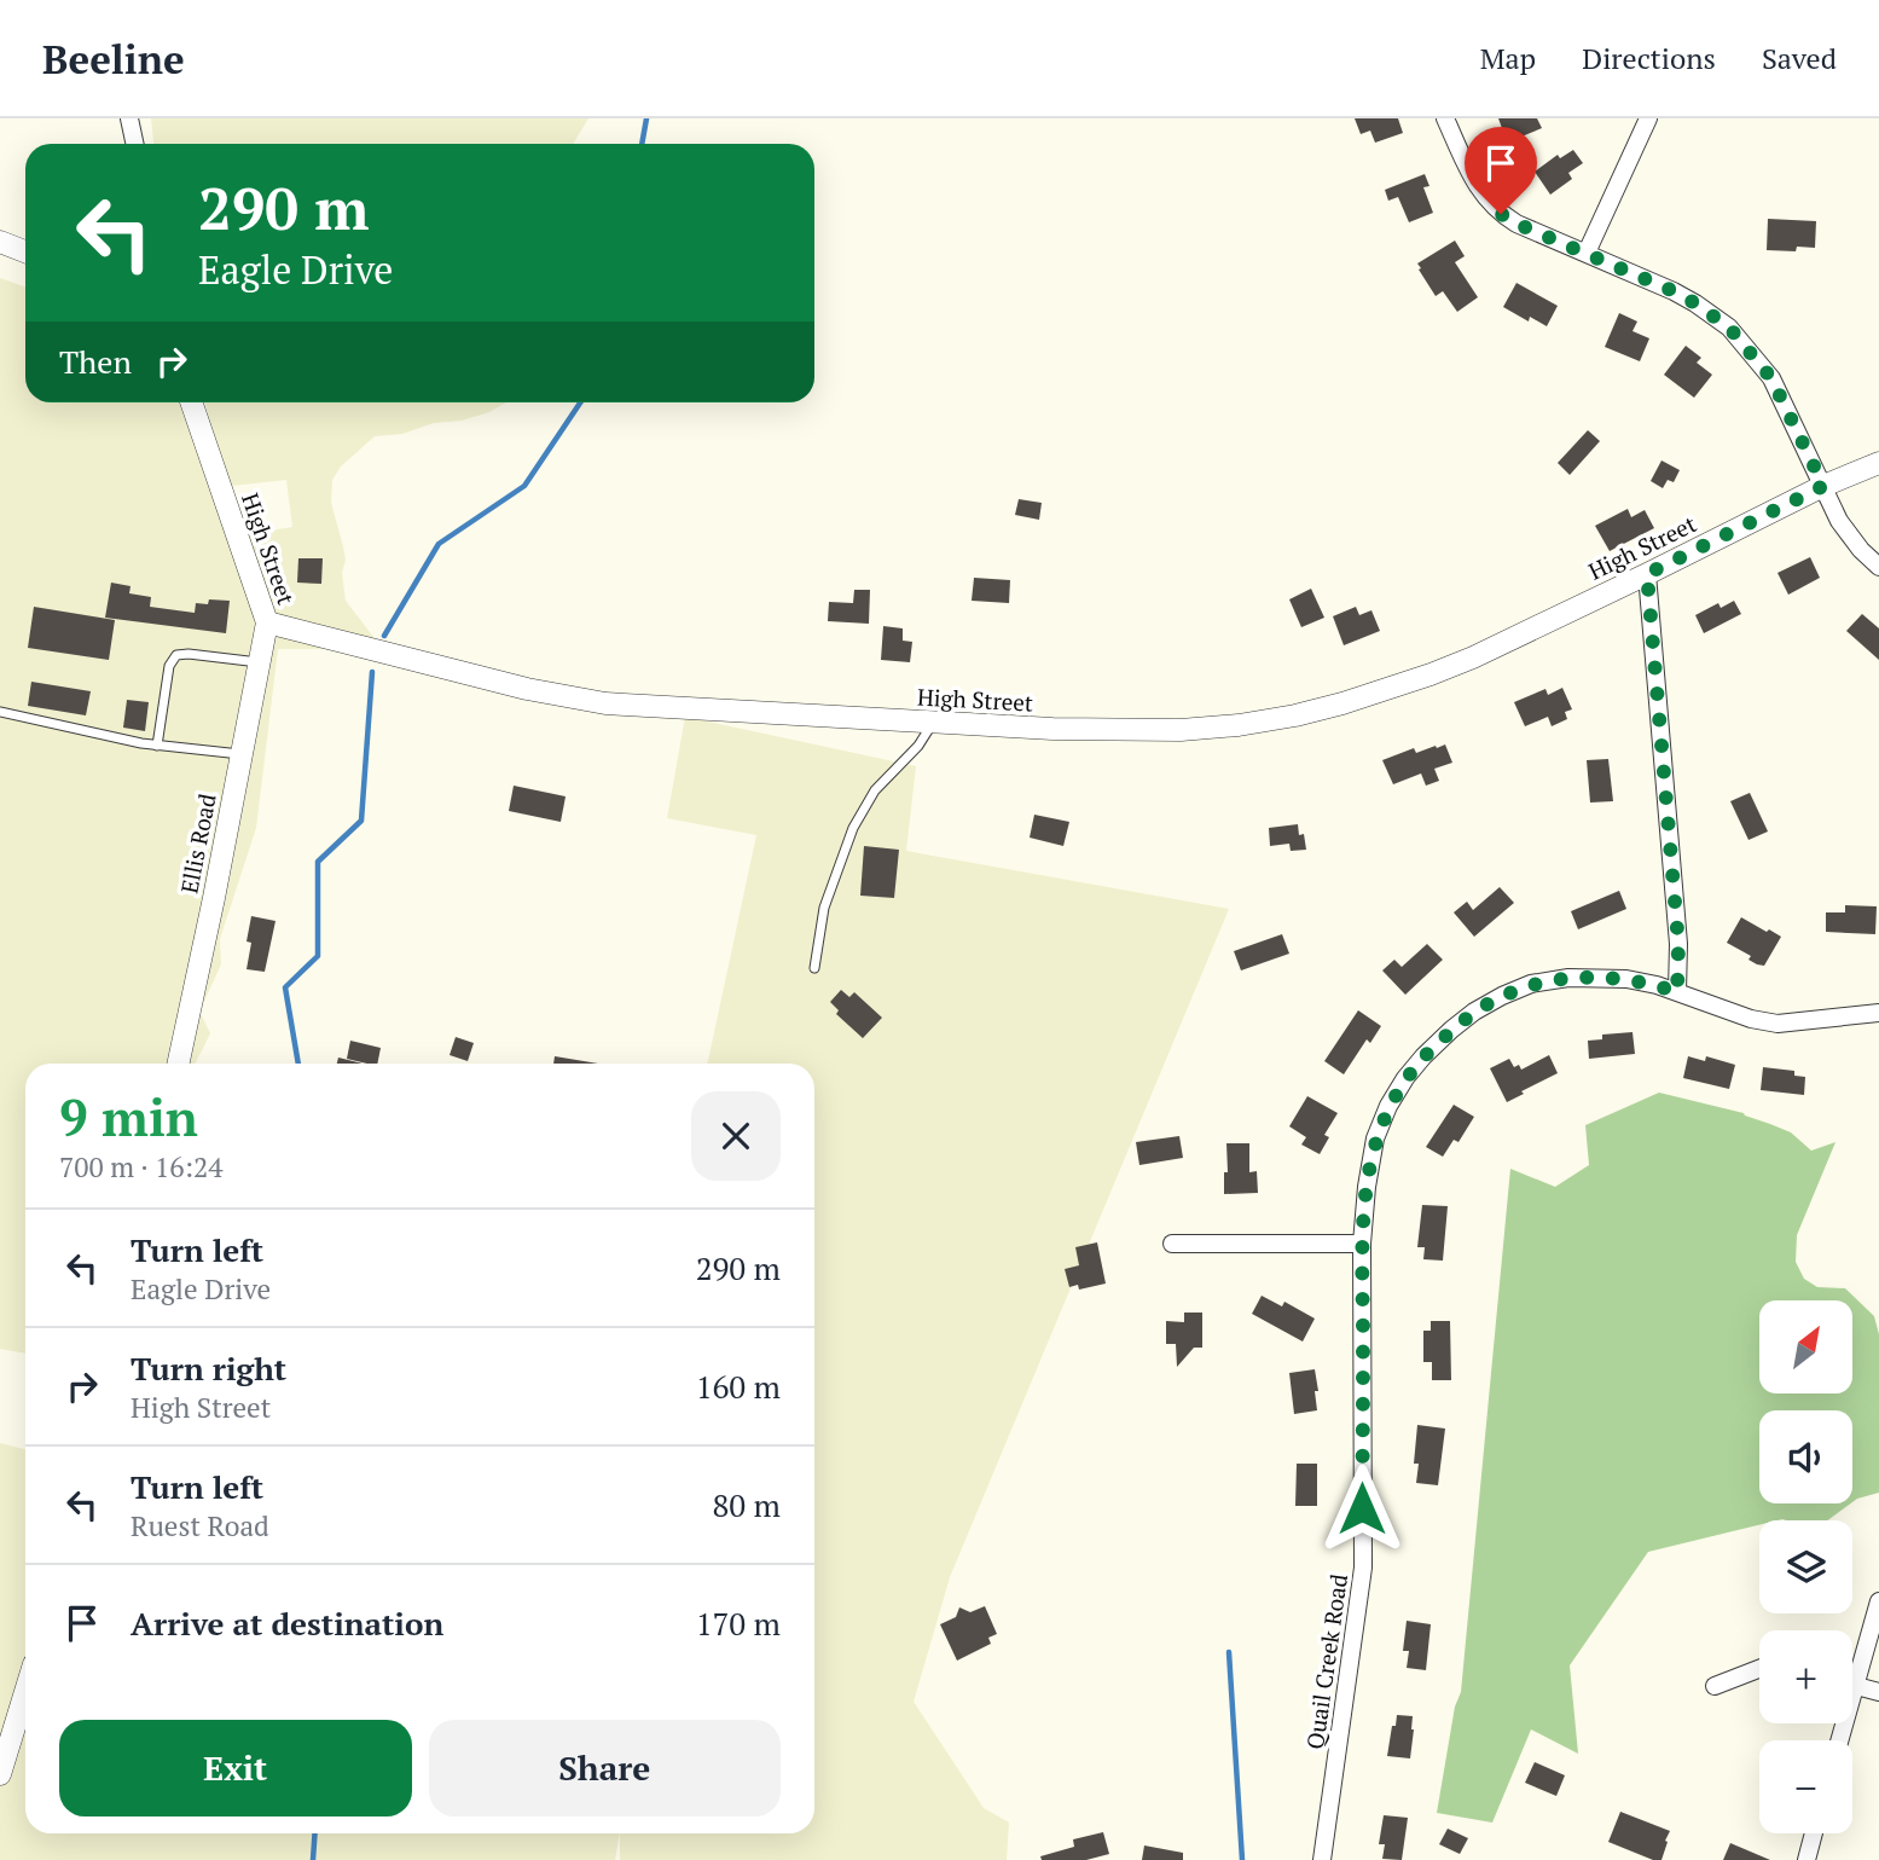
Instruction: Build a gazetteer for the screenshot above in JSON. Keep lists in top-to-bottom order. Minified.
{"streets":{"street":["High Street","Ellis Road","Quail Creek Road"]},"crossings":[["High Street","Ellis Road"]],"north":"top right","page":{"header":"Beeline","nav":["Map","Directions","Saved"],"turn":["290 m","Eagle Drive"],"then":"Then","heading":["9 min","700 m · 16:24"],"list":[{"name":"Turn left","note":"Eagle Drive","value":"290 m"},{"name":"Turn right","note":"High Street","value":"160 m"},{"name":"Turn left","note":"Ruest Road","value":"80 m"},{"name":"Arrive at destination","value":"170 m"}],"map_buttons":["+","−"],"buttons":["Exit","Share"]}}
